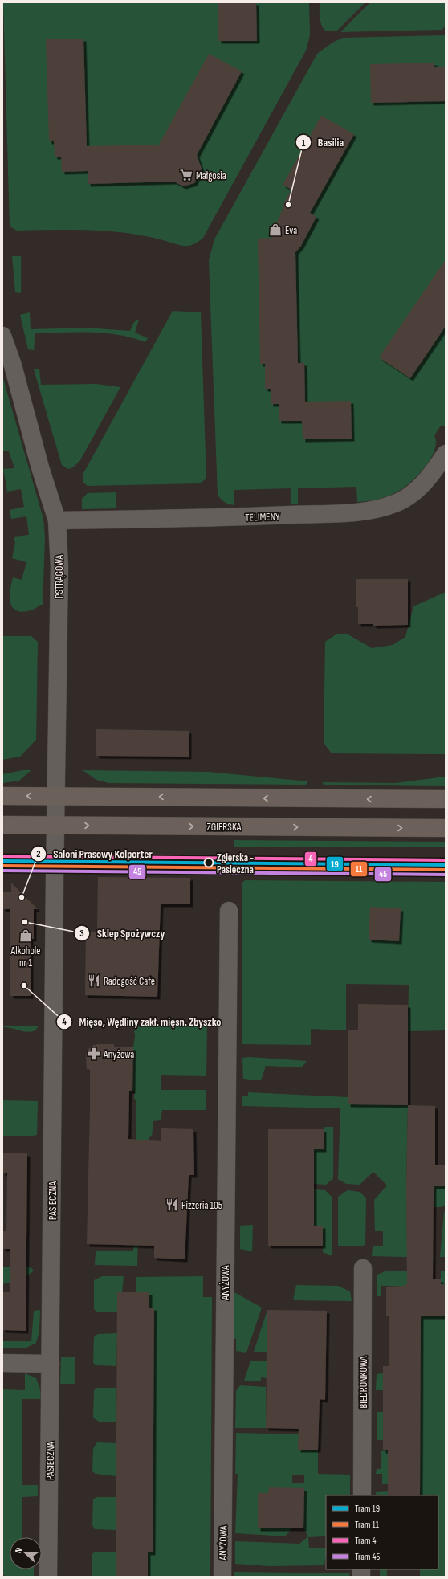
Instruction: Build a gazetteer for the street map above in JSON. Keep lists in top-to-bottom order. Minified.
{"streets":{"main road":["ZGIERSKA"],"street":["TELIMENY","PSTRĄGOWA","PASIECZNA","ANYŻOWA","BIEDRONKOWA"]},"crossings":[["TELIMENY","PSTRĄGOWA"],["PSTRĄGOWA","ZGIERSKA"],["PSTRĄGOWA","PASIECZNA"],["ZGIERSKA","PASIECZNA"]],"places":{"supermarket":["Małgosia"],"other":["Basilia","Zgierska - Pasieczna","Saloni Prasowy Kolporter","Sklep Spożywczy","Mięso, Wędliny zakł. mięsn. Zbyszko"],"shop":["Eva","Alkohole nr 1"],"restaurant":["Radogość Cafe","Pizzeria 105"],"pharmacy":["Anyżowa"]},"lines":["tram line 4","tram line 19","tram line 11","tram line 45"],"legend":["Tram 19","Tram 11","Tram 4","Tram 45"],"north":"left"}
